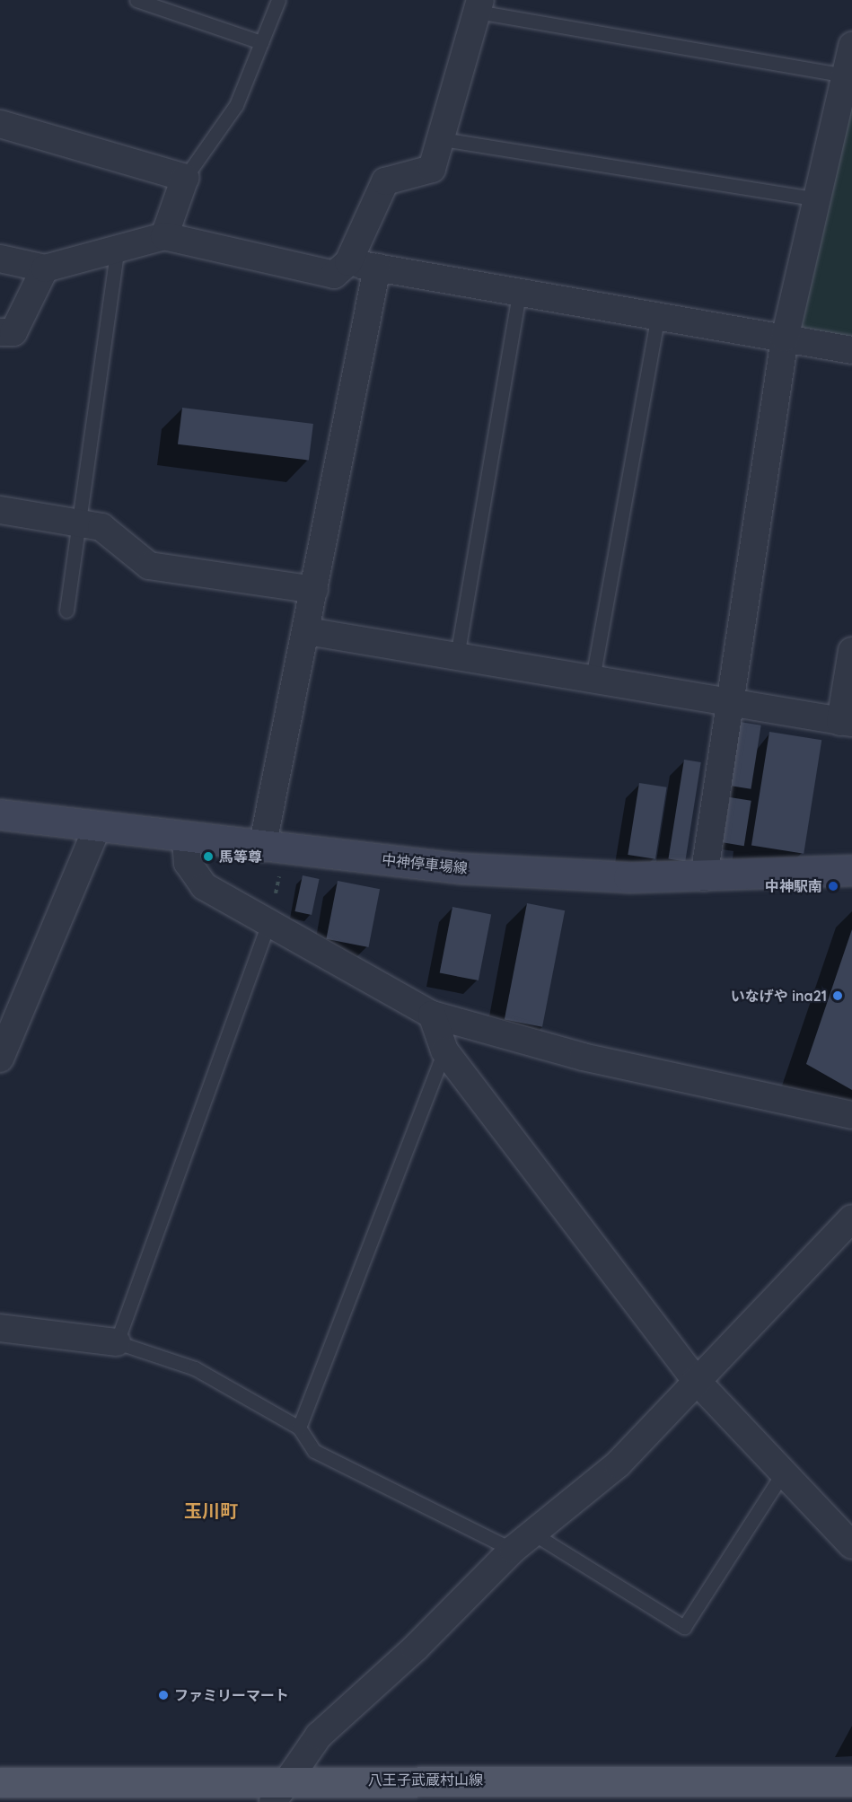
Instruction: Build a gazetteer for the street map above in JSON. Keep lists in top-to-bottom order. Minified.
{"streets":{"main road":["中神停車場線","八王子武蔵村山線"]},"districts":["玉川町"],"places":["馬等尊","中神駅南","いなげや ina21","ファミリーマート"]}
